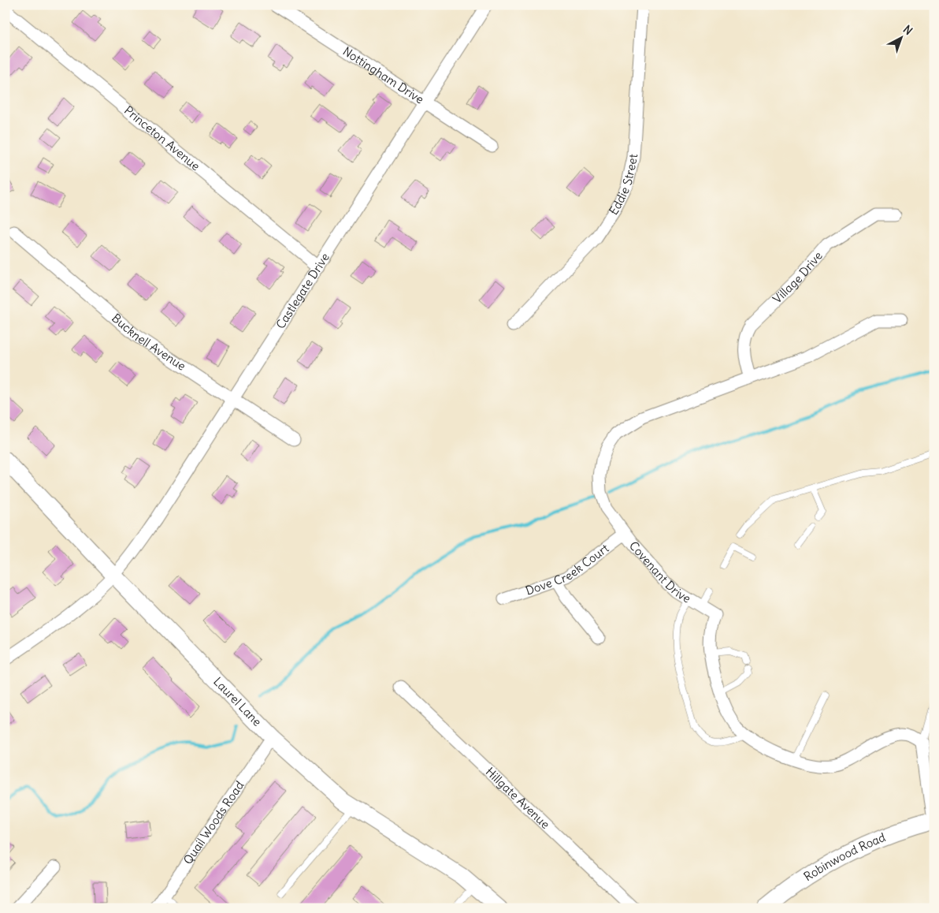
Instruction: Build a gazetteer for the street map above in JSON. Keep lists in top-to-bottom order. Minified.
{"streets":{"street":["Nottingham Drive","Princeton Avenue","Eddie Street","Village Drive","Castlegate Drive","Bucknell Avenue","Dove Creek Court","Covenant Drive","Laurel Lane","Hillgate Avenue","Quail Woods Road","Robinwood Road"]},"crossings":[["Nottingham Drive","Castlegate Drive"],["Princeton Avenue","Castlegate Drive"],["Village Drive","Covenant Drive"],["Castlegate Drive","Bucknell Avenue"],["Castlegate Drive","Laurel Lane"],["Dove Creek Court","Covenant Drive"],["Laurel Lane","Quail Woods Road"]],"north":"top right"}
